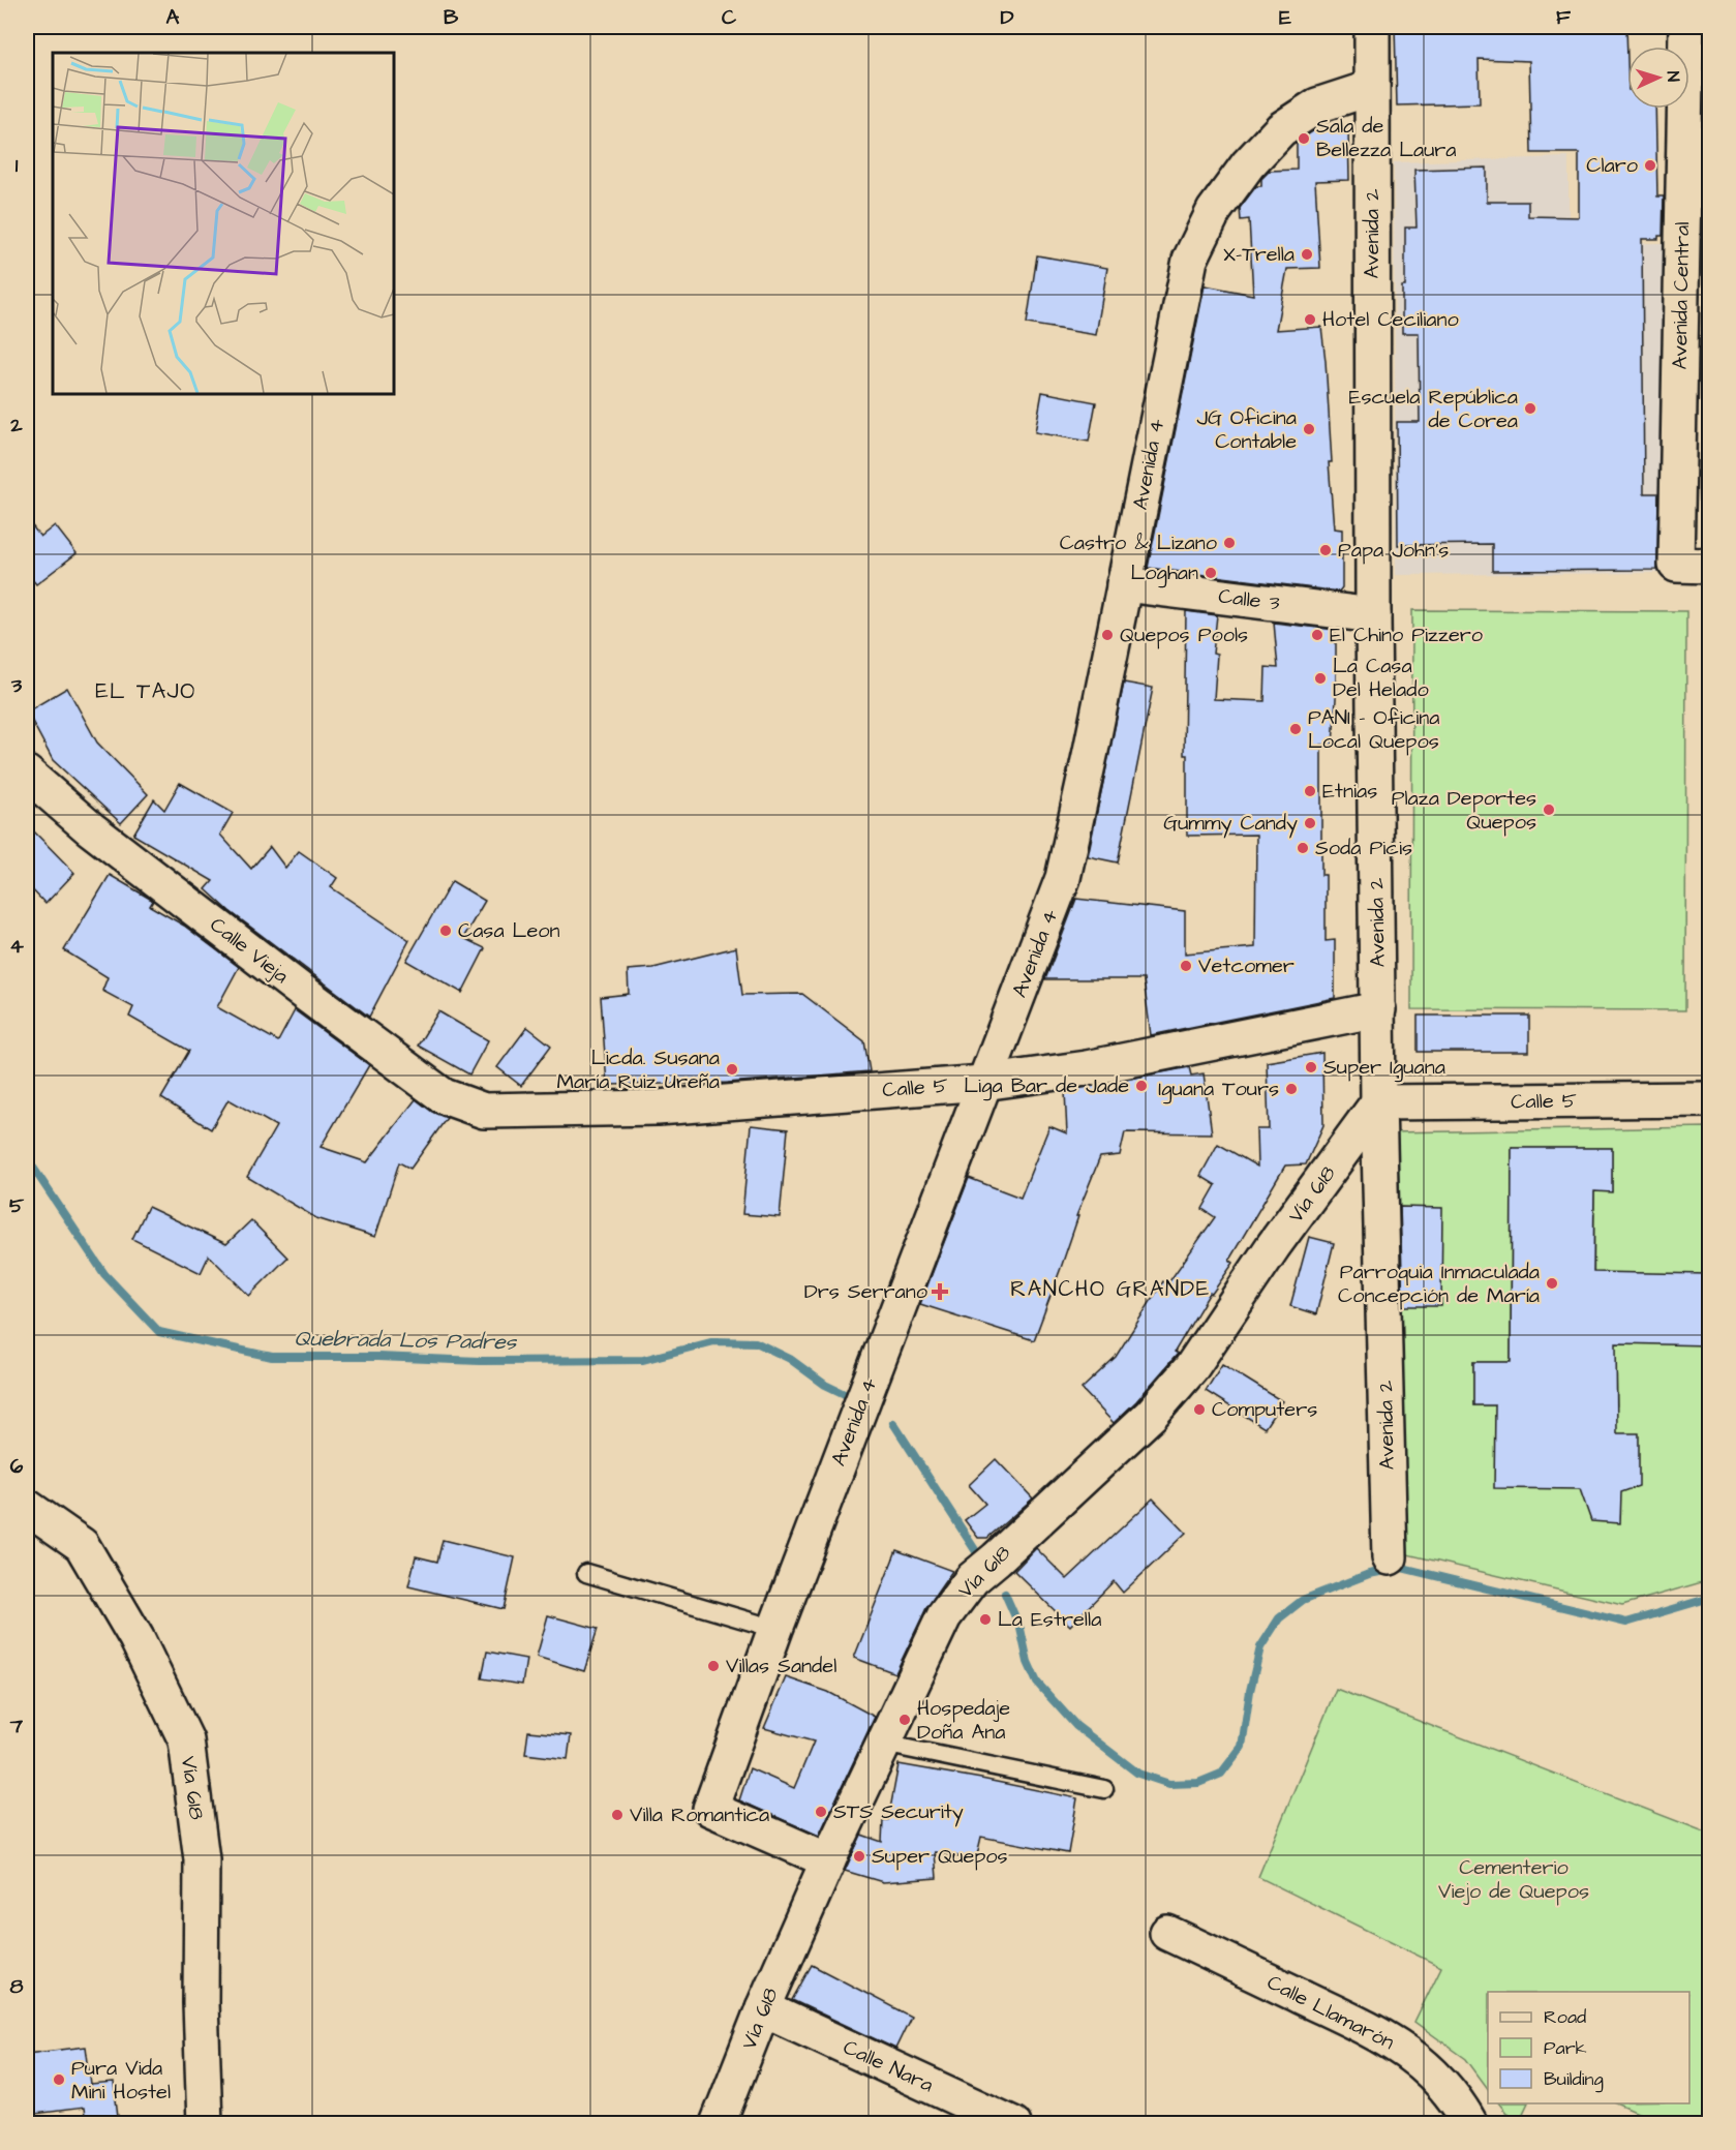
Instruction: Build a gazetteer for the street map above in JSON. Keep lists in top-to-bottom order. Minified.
{"streets":{"street":["Avenida 2","Avenida Central","Avenida 4","Calle 3","Calle Vieja","Calle 5","Vía 618","Calle Llamarón","Calle Nara"]},"crossings":[["Avenida 2","Avenida 4"],["Avenida 2","Calle 3"],["Avenida 2","Calle 5"],["Avenida 2","Vía 618"],["Avenida 4","Calle 3"],["Avenida 4","Calle 5"],["Avenida 4","Vía 618"],["Calle Vieja","Calle 5"],["Calle 5","Vía 618"],["Vía 618","Calle Nara"]],"districts":["EL TAJO","RANCHO GRANDE"],"water":["Quebrada Los Padres"],"parks":["Cementerio Viejo de Quepos"],"places":{"other":["Sala de Bellezza Laura","Claro","X-Trella","Hotel Ceciliano","Escuela República de Corea","JG Oficina Contable","Castro & Lizano","Papa John's","Loghan","Quepos Pools","El Chino Pizzero","La Casa Del Helado","PANI - Oficina Local Quepos","Etnias","Plaza Deportes Quepos","Gummy Candy","Soda Picis","Casa Leon","Vetcomer","Super Iguana","Licda. Susana María Ruiz Ureña","Liga Bar de Jade","Iguana Tours","Parroquia Inmaculada Concepción de María","Computers","La Estrella","Villas Sandel","Hospedaje Doña Ana","STS Security","Villa Romantica","Super Quepos","Pura Vida Mini Hostel"],"health":["Drs Serrano"]},"legend":["Road","Park","Building"],"north":"right","grid":{"columns":["A","B","C","D","E","F"],"rows":["1","2","3","4","5","6","7","8"]}}
